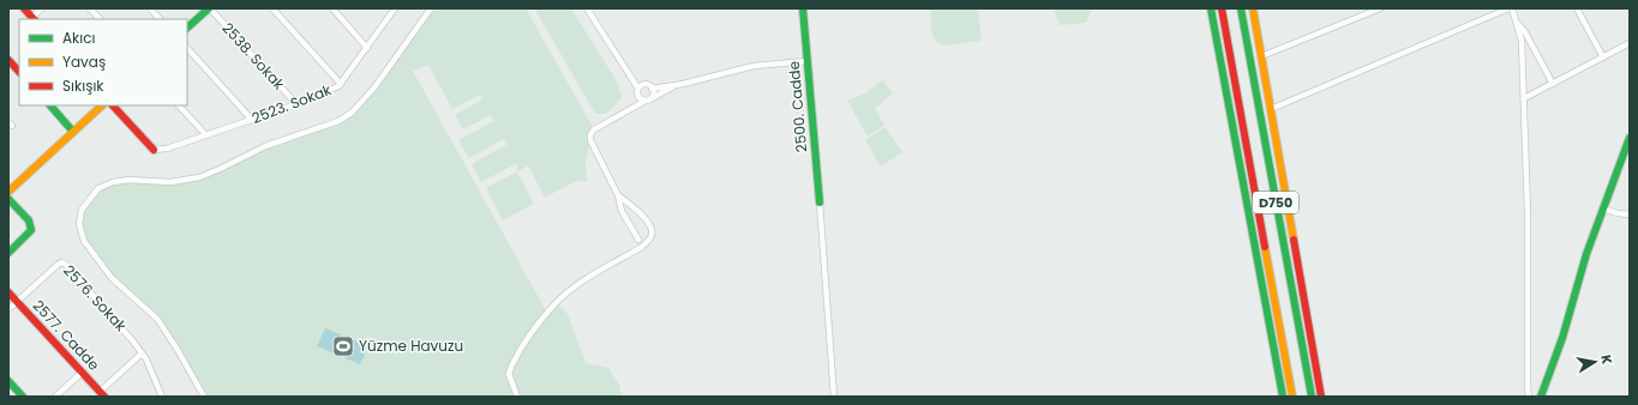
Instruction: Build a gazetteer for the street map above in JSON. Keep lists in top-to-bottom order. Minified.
{"streets":{"main road":["2500. Cadde","D750","2577. Cadde"],"street":["2538. Sokak","2523. Sokak","2576. Sokak"]},"crossings":[["2538. Sokak","2523. Sokak"],["2576. Sokak","2577. Cadde"]],"places":{"sports":["Yüzme Havuzu"]},"legend":["Akıcı","Yavaş","Sıkışık"],"north":"right"}
